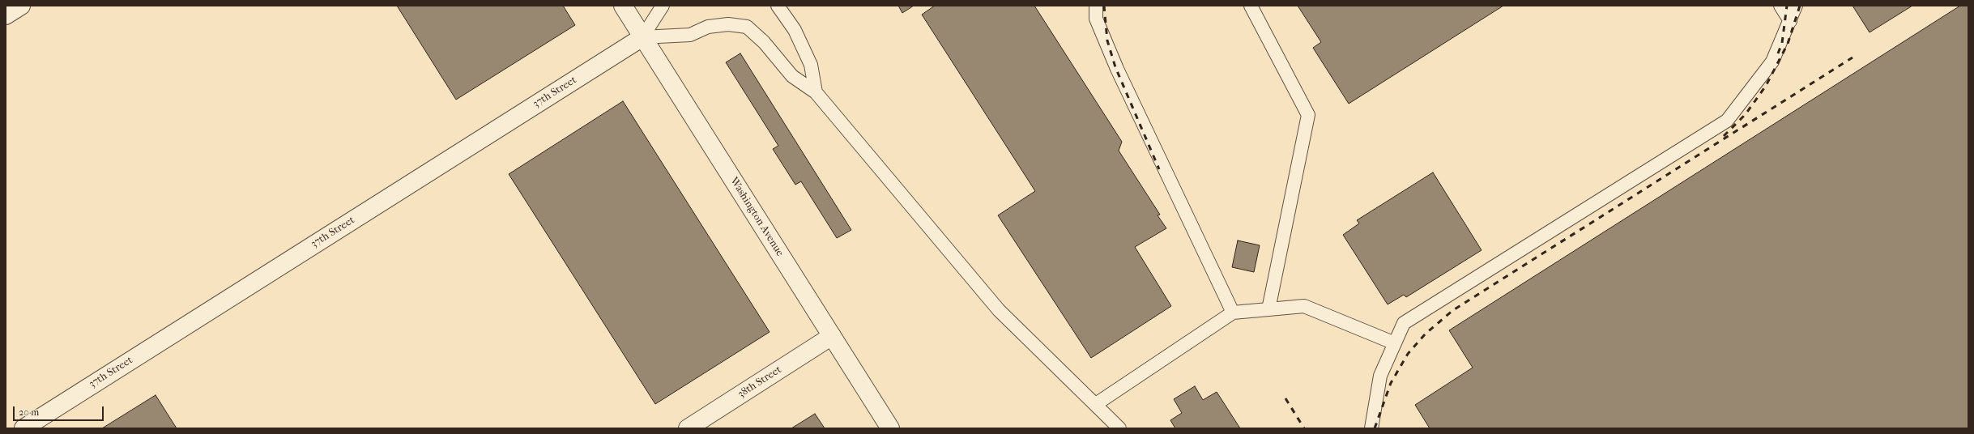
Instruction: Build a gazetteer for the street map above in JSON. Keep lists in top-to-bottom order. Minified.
{"streets":{"street":["37th Street","Washington Avenue","38th Street"]},"crossings":[["37th Street","Washington Avenue"],["Washington Avenue","38th Street"]],"scale_bar":"20 m"}
